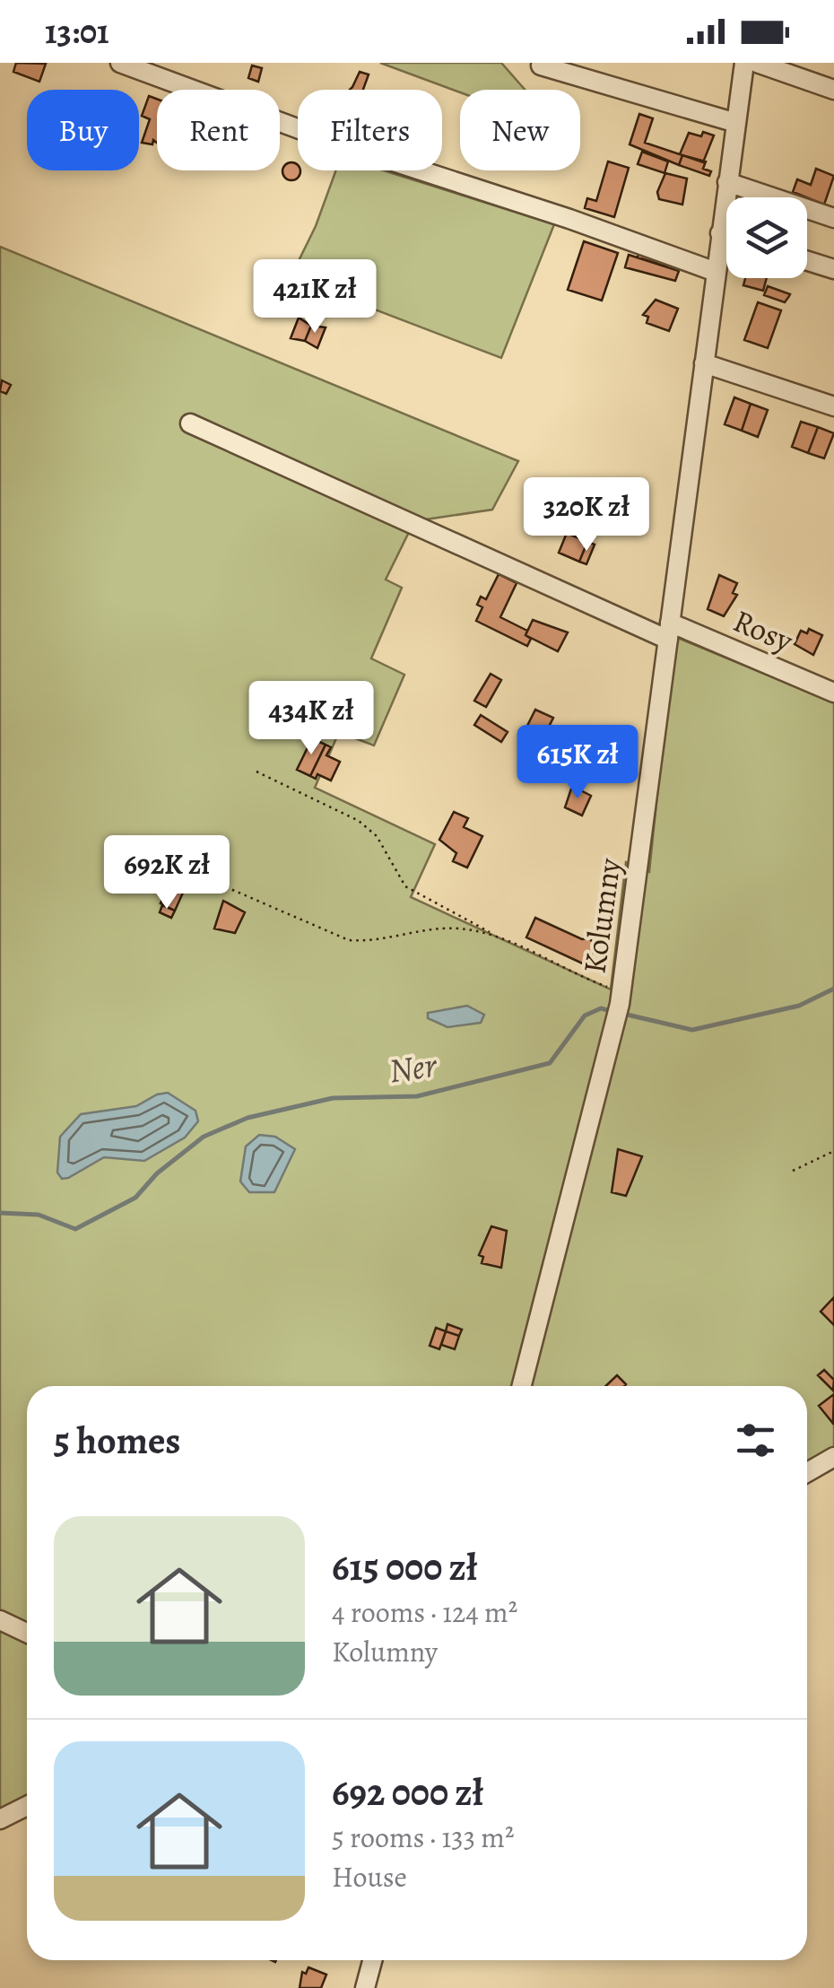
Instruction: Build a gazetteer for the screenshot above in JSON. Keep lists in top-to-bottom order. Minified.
{"streets":{"street":["Rosy","Kolumny"]},"crossings":[["Rosy","Kolumny"]],"water":["Ner"],"page":{"status":"13:01","chip":["Buy","Rent","Filters","New"],"price":["421K zł","320K zł","434K zł","615K zł","692K zł"],"heading":"5 homes","list":[{"name":"615 000 zł","note":"4 rooms · 124 m² · Kolumny"},{"name":"692 000 zł","note":"5 rooms · 133 m² · House"}]}}
